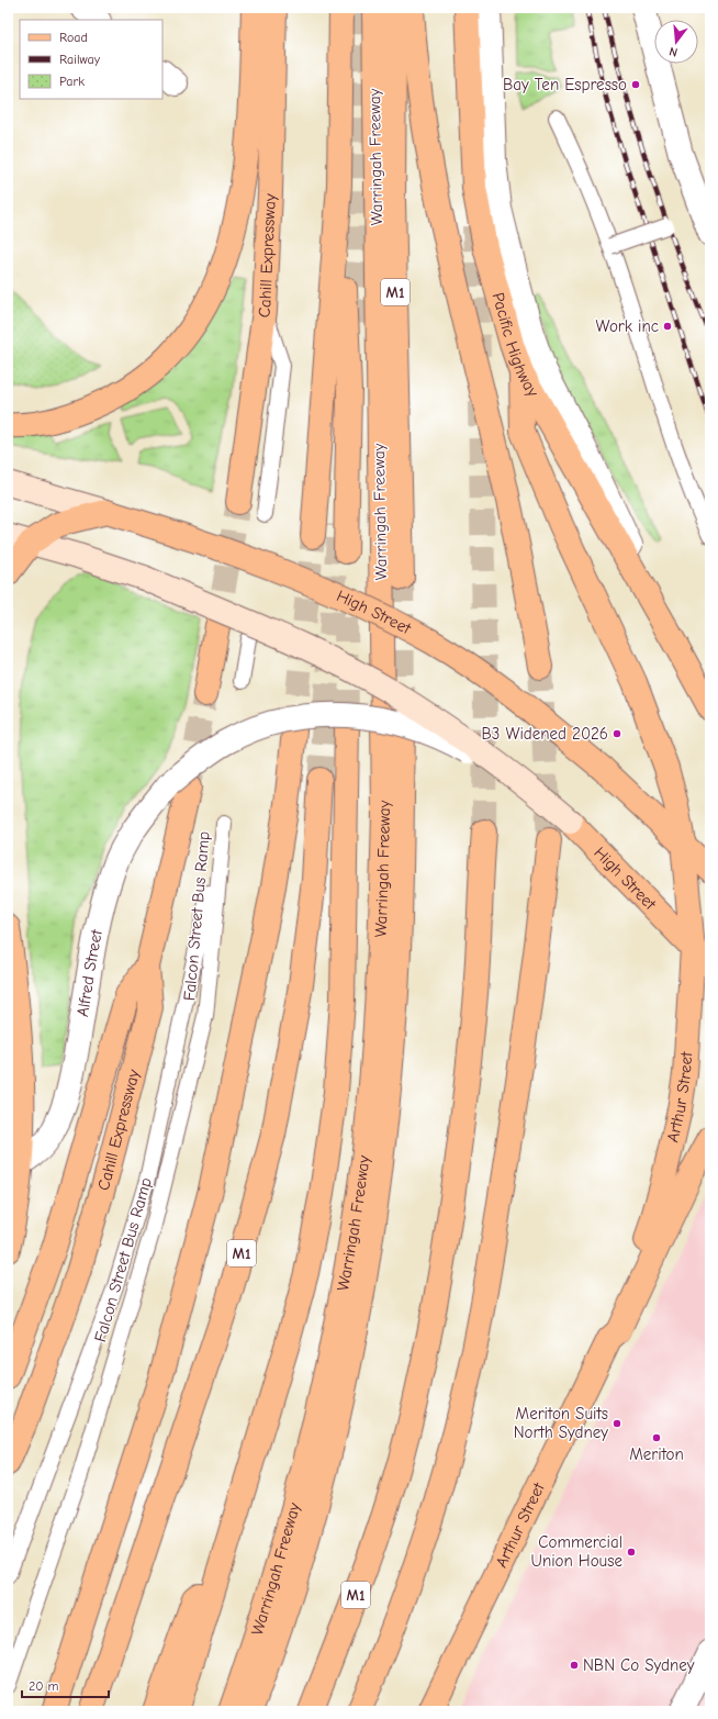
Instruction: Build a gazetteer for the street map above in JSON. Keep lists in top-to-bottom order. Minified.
{"streets":{"main road":["Warringah Freeway","Cahill Expressway","M1","Pacific Highway","High Street","Arthur Street"],"street":["Alfred Street"],"lane":["Falcon Street Bus Ramp"]},"crossings":[["Cahill Expressway","High Street"],["Cahill Expressway","Alfred Street"],["Pacific Highway","Arthur Street"],["High Street","Alfred Street"],["High Street","Arthur Street"]],"places":["Bay Ten Espresso","Work inc","B3 Widened 2026","Meriton Suits North Sydney","Meriton","Commercial Union House","NBN Co Sydney"],"legend":["Road","Railway","Park"],"scale_bar":"20 m","north":"bottom"}
